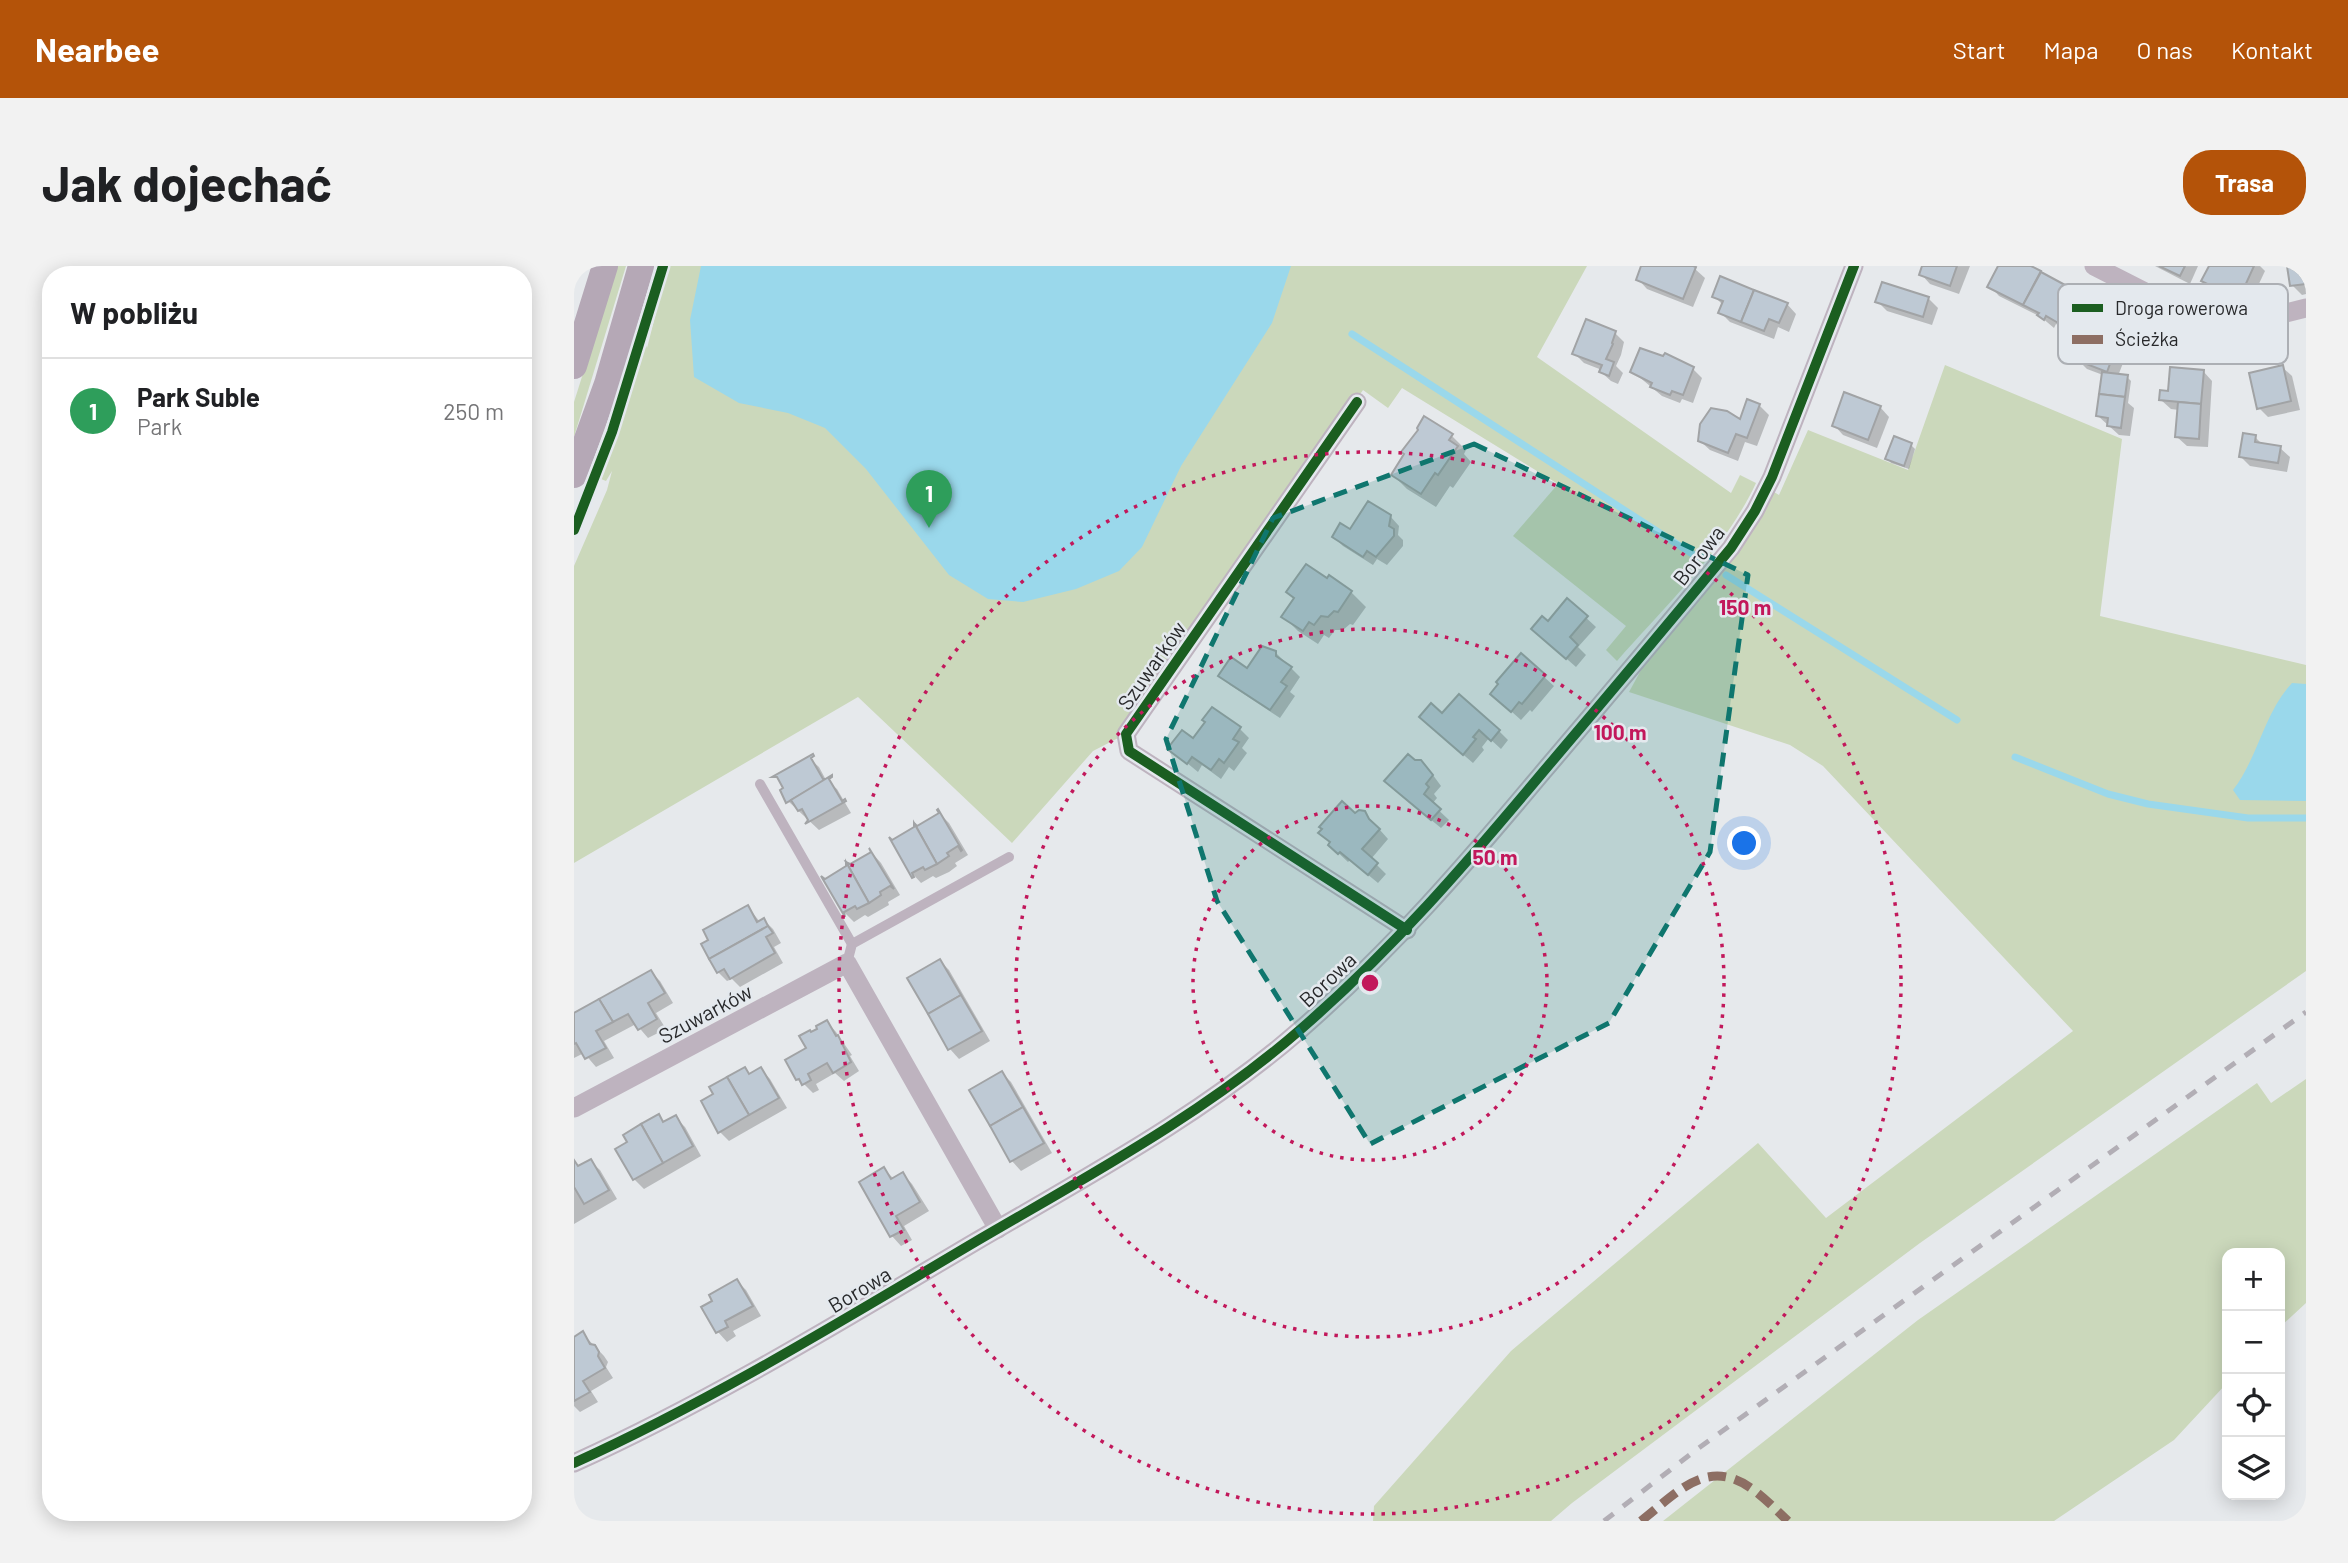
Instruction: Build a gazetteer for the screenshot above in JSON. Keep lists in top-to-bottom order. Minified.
{"streets":{"street":["Borowa","Szuwarków"]},"crossings":[["Borowa","Szuwarków"]],"legend":["Droga rowerowa","Ścieżka"],"page":{"header":"Nearbee","nav":["Start","Mapa","O nas","Kontakt"],"buttons":"Trasa","title":"Jak dojechać","heading":"W pobliżu","list":[{"mark":"1","name":"Park Suble","note":"Park","value":"250 m"}],"pins":"1","map_buttons":["+","−"]},"rings":["150 m","100 m","50 m"]}
